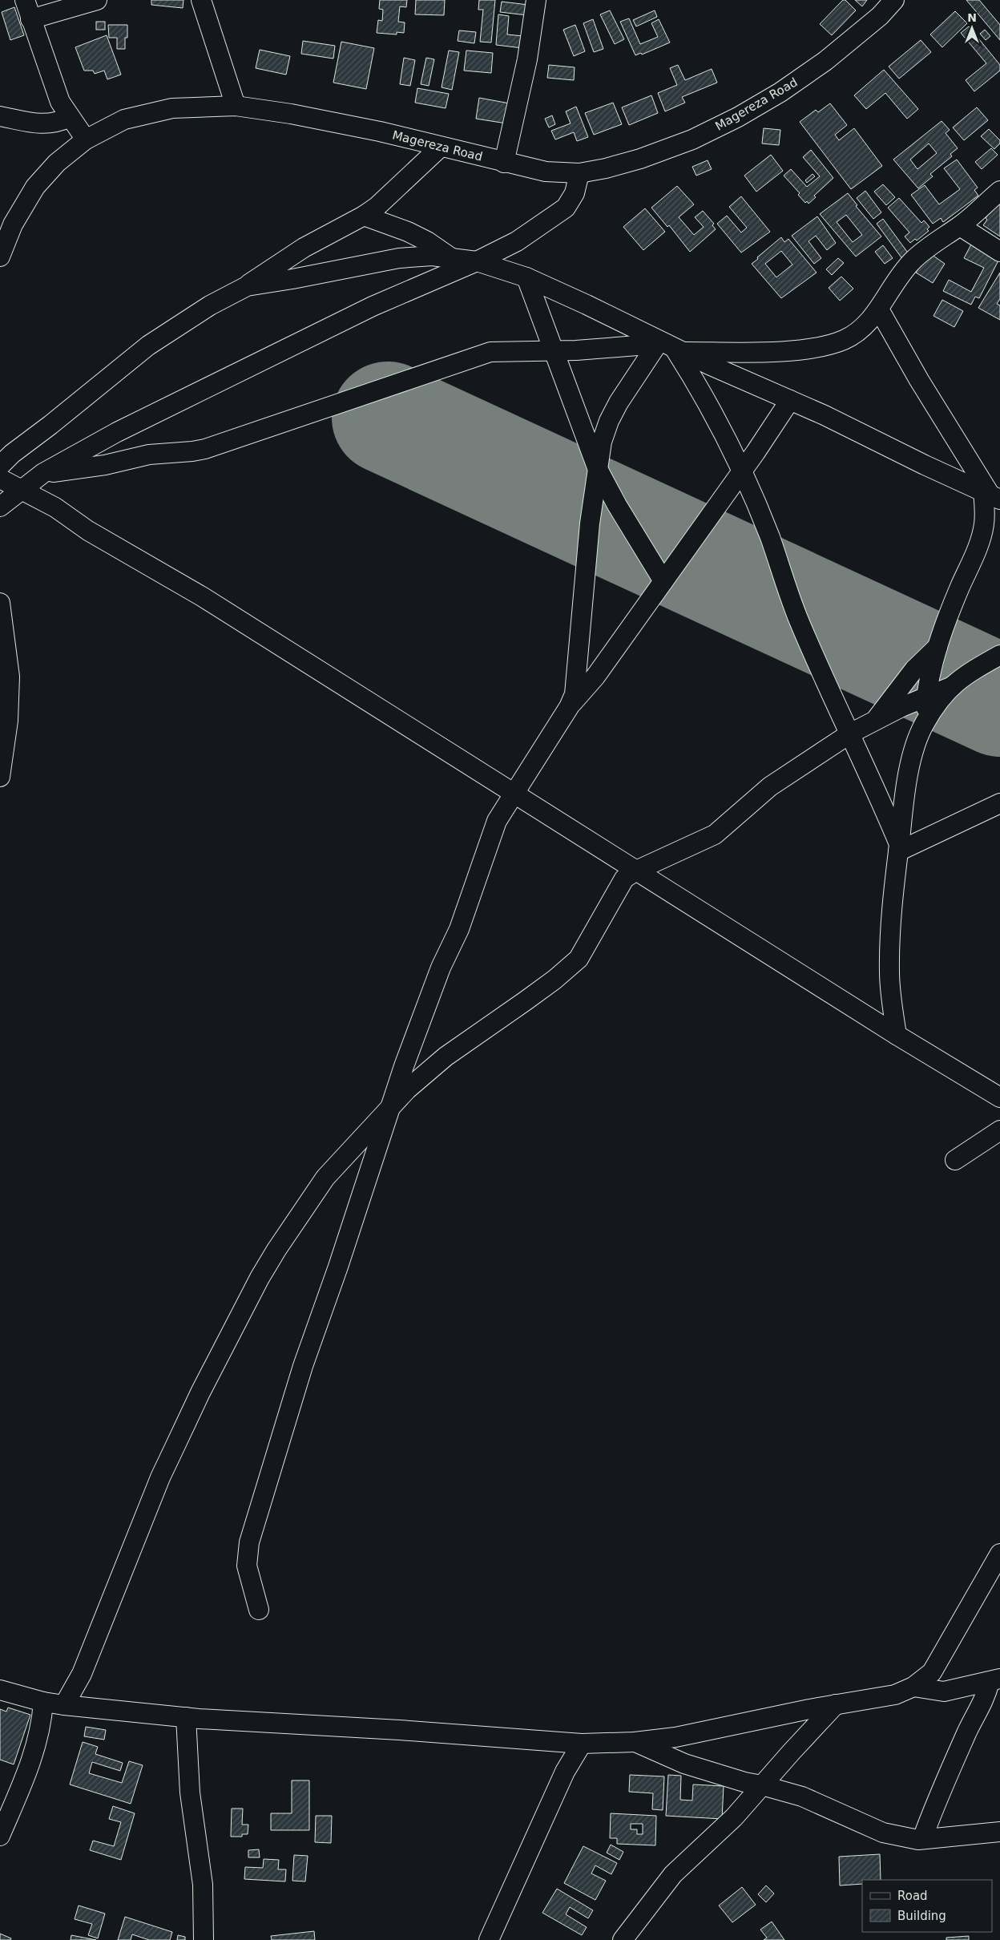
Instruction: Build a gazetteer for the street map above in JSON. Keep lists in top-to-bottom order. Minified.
{"streets":{"street":["Magereza Road"]},"legend":["Road","Building"],"north":"top"}
